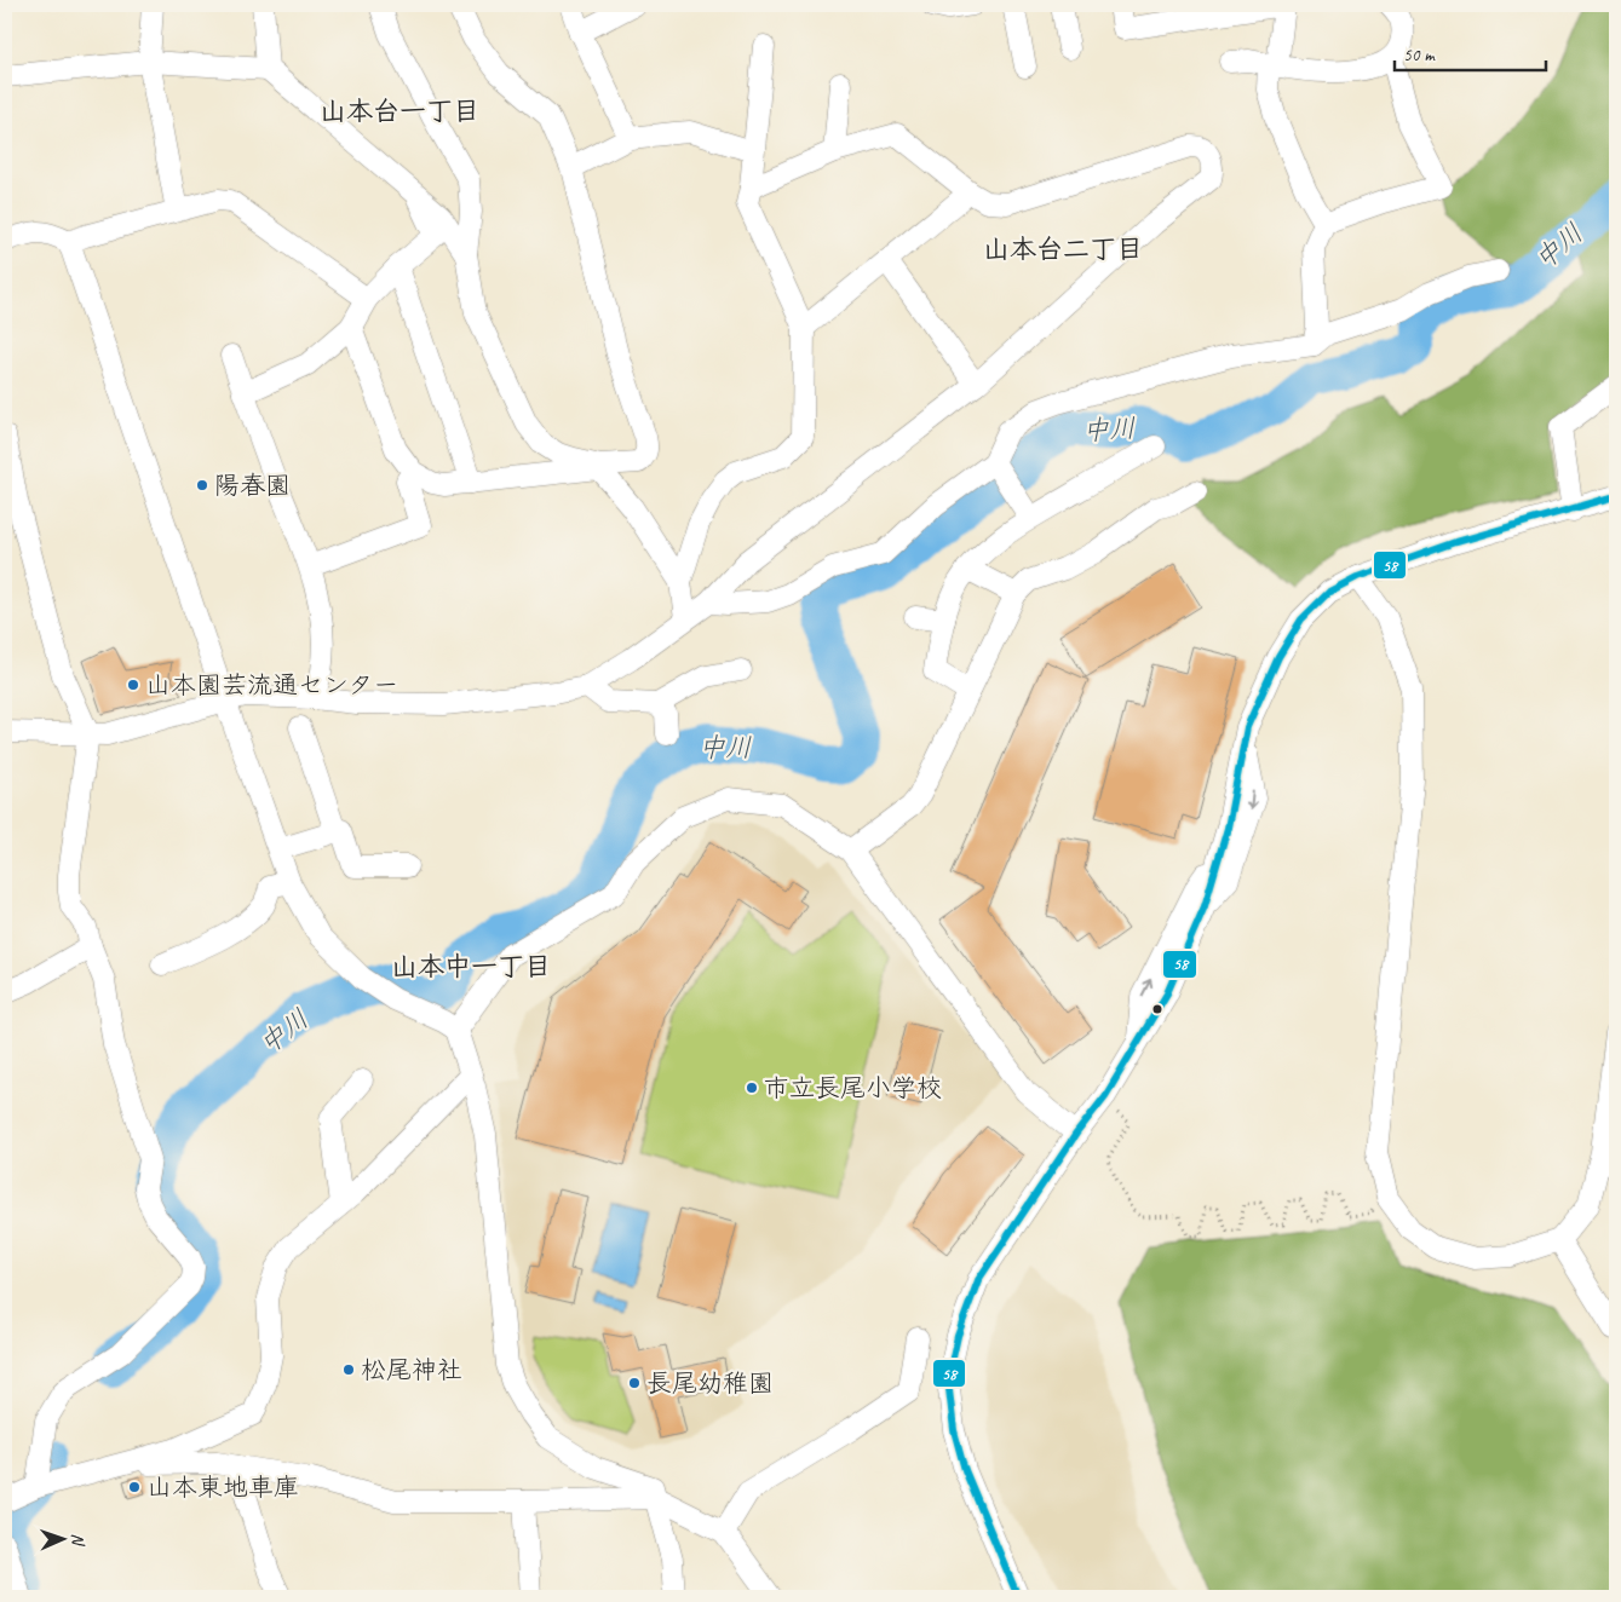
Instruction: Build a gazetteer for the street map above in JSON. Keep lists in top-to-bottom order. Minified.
{"districts":["山本台一丁目","山本台二丁目","山本中一丁目"],"water":["中川"],"places":["陽春園","山本園芸流通センター","市立長尾小学校","松尾神社","長尾幼稚園","山本東地車庫"],"lines":["transit line 58"],"scale_bar":"50 m","north":"right"}
